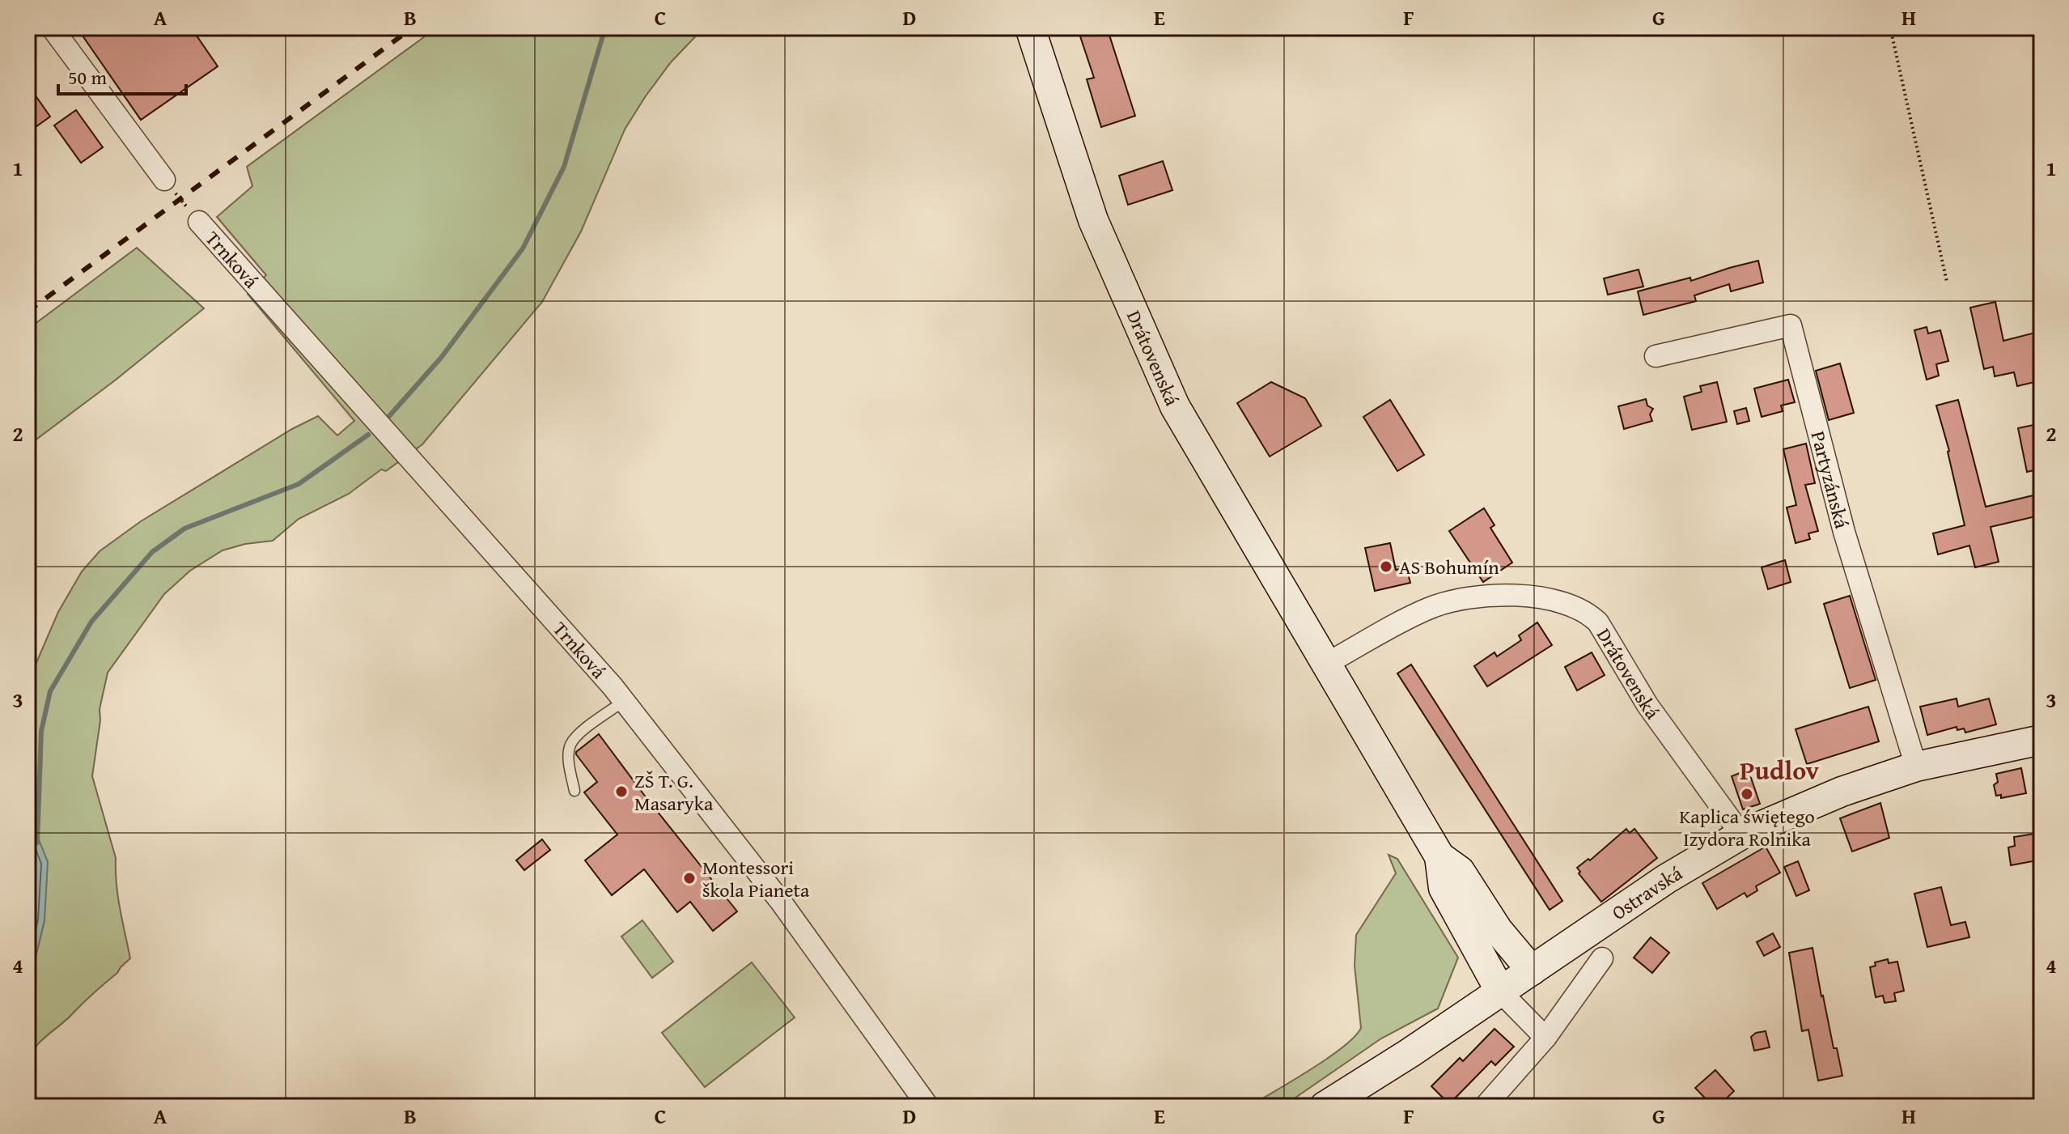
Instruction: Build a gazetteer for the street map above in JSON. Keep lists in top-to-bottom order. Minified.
{"streets":{"street":["Trnková","Drátovenská","Partyzánská","Ostravská"]},"crossings":[["Drátovenská","Ostravská"],["Partyzánská","Ostravská"]],"districts":["Pudlov"],"places":["AS Bohumín","ZŠ T. G. Masaryka","Kaplica świętego Izydora Rolnika","Montessori škola Pianeta"],"scale_bar":"50 m","grid":{"columns":["A","B","C","D","E","F","G","H"],"rows":["1","2","3","4"]}}
